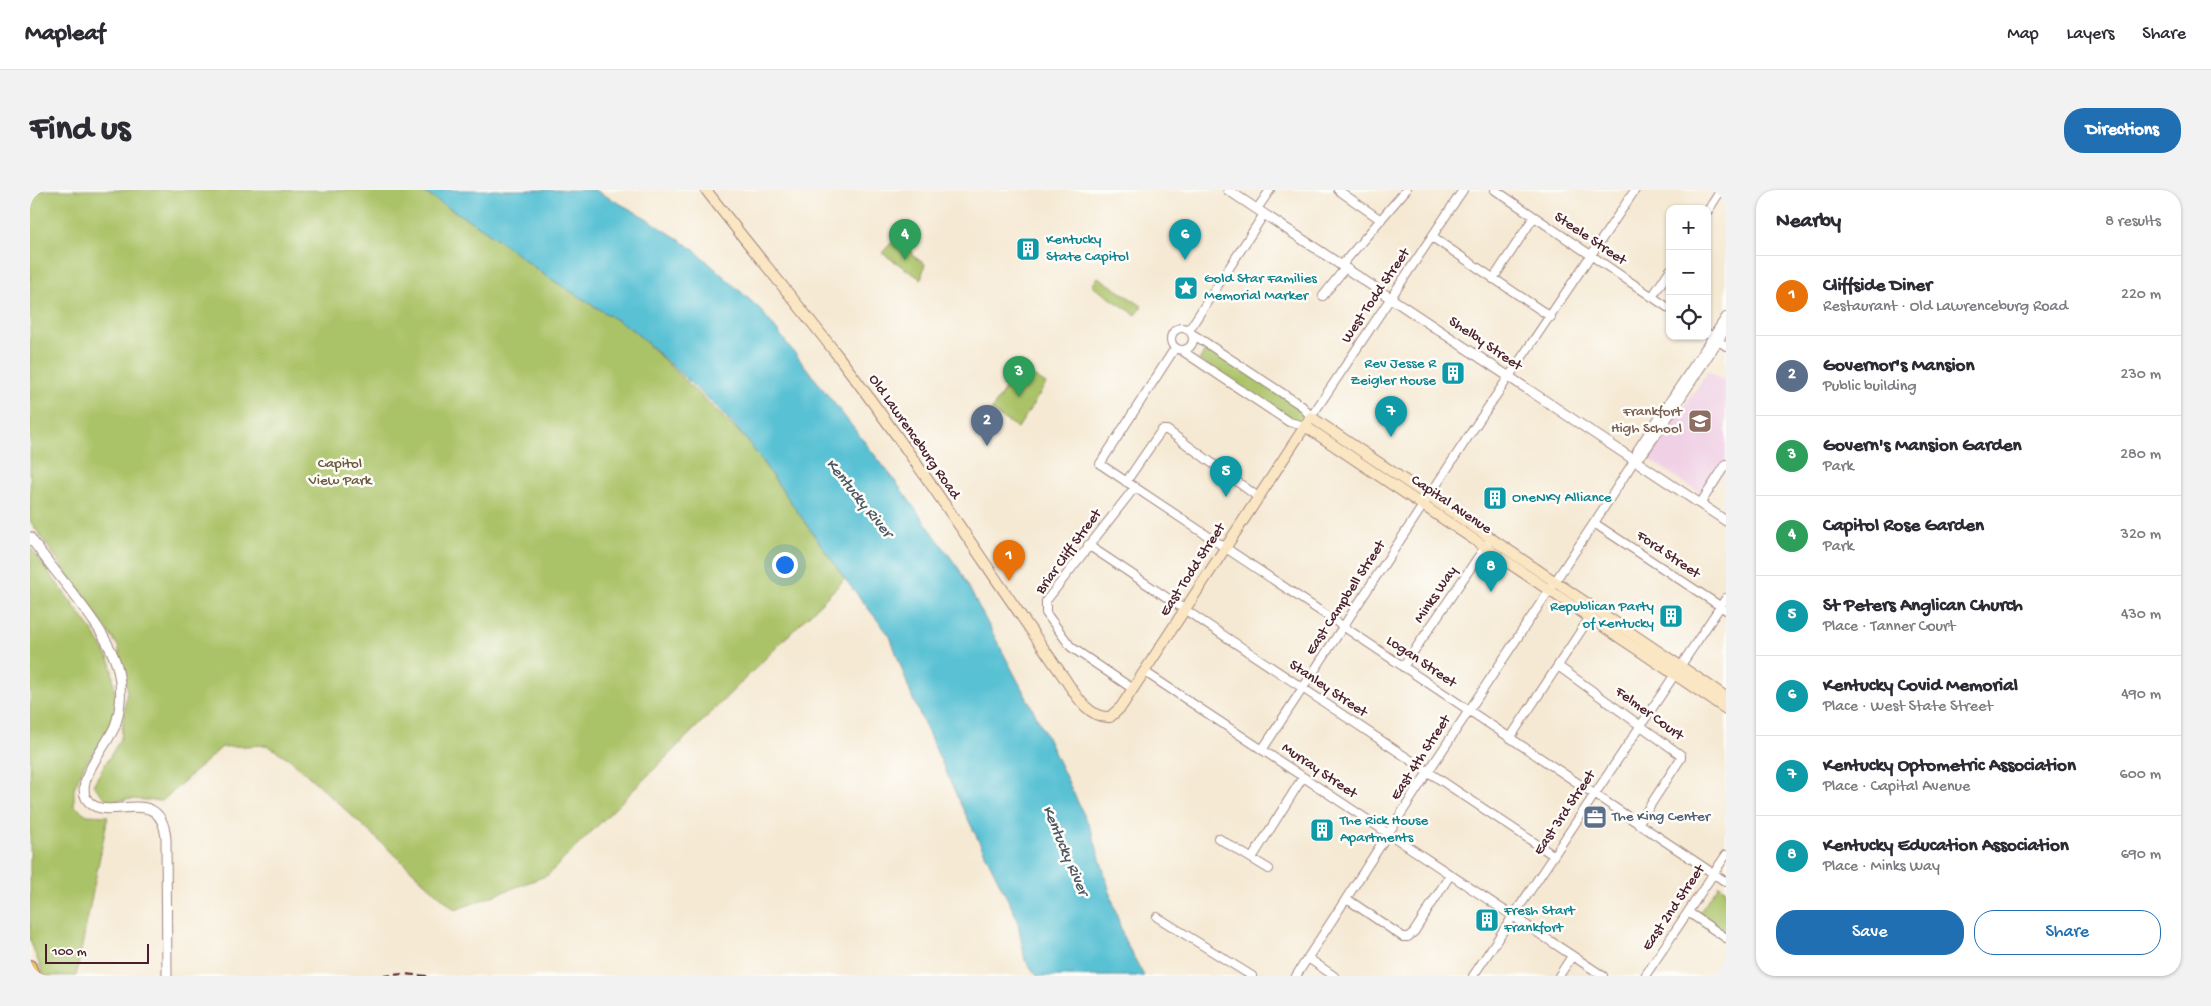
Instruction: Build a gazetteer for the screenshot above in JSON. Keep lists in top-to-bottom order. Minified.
{"streets":{"main road":["Old Lawrenceburg Road","Capital Avenue","East Todd Street"],"street":["Steele Street","West Todd Street","Shelby Street","Briar Cliff Street","Ford Street","Minks Way","East Campbell Street","Logan Street","Stanley Street","Felmer Court","East 4th Street","Murray Street","East 3rd Street","East 2nd Street"]},"crossings":[["Steele Street","East Campbell Street"],["West Todd Street","Shelby Street"],["West Todd Street","Capital Avenue"],["West Todd Street","East Todd Street"],["Shelby Street","East Campbell Street"],["Shelby Street","East 4th Street"],["Old Lawrenceburg Road","East Todd Street"],["Capital Avenue","East Todd Street"],["Capital Avenue","Minks Way"],["Capital Avenue","East Campbell Street"],["Capital Avenue","Logan Street"],["Capital Avenue","East 4th Street"],["Capital Avenue","East 3rd Street"],["Briar Cliff Street","East Todd Street"],["Briar Cliff Street","Logan Street"],["Briar Cliff Street","Stanley Street"],["Ford Street","East 4th Street"],["Ford Street","East 3rd Street"],["East Todd Street","Logan Street"],["East Todd Street","Stanley Street"],["East Todd Street","Murray Street"],["Minks Way","Logan Street"],["East Campbell Street","Logan Street"],["East Campbell Street","Stanley Street"],["East Campbell Street","Murray Street"],["Logan Street","Felmer Court"],["Logan Street","East 4th Street"],["Logan Street","East 3rd Street"],["Logan Street","East 2nd Street"],["Stanley Street","East 4th Street"],["Stanley Street","East 3rd Street"],["Felmer Court","East 3rd Street"],["East 4th Street","Murray Street"],["Murray Street","East 3rd Street"]],"water":["Kentucky River"],"parks":["Capitol View Park"],"places":{"building":["Kentucky State Capitol","Rev Jesse R Zeigler House","OneNKY Alliance","Republican Party of Kentucky","The Rick House Apartments","Fresh Start Frankfort"],"place":["Gold Star Families Memorial Marker"],"school or university":["Frankfort High School"],"office":["The King Center"]},"scale_bar":"100 m","page":{"header":"Mapleaf","nav":["Map","Layers","Share"],"buttons":["Directions",["Save","Share"]],"title":"Find us","heading":["Nearby","8 results"],"map_buttons":["+","−"],"pins":["4","6","3","7","2","5","1","8"],"list":[{"mark":"1","name":"Cliffside Diner","note":"Restaurant · Old Lawrenceburg Road","value":"220 m"},{"mark":"2","name":"Governor's Mansion","note":"Public building","value":"230 m"},{"mark":"3","name":"Govern's Mansion Garden","note":"Park","value":"280 m"},{"mark":"4","name":"Capitol Rose Garden","note":"Park","value":"320 m"},{"mark":"5","name":"St Peters Anglican Church","note":"Place · Tanner Court","value":"430 m"},{"mark":"6","name":"Kentucky Covid Memorial","note":"Place · West State Street","value":"490 m"},{"mark":"7","name":"Kentucky Optometric Association","note":"Place · Capital Avenue","value":"600 m"},{"mark":"8","name":"Kentucky Education Association","note":"Place · Minks Way","value":"690 m"}],"scale":"100 m"}}
